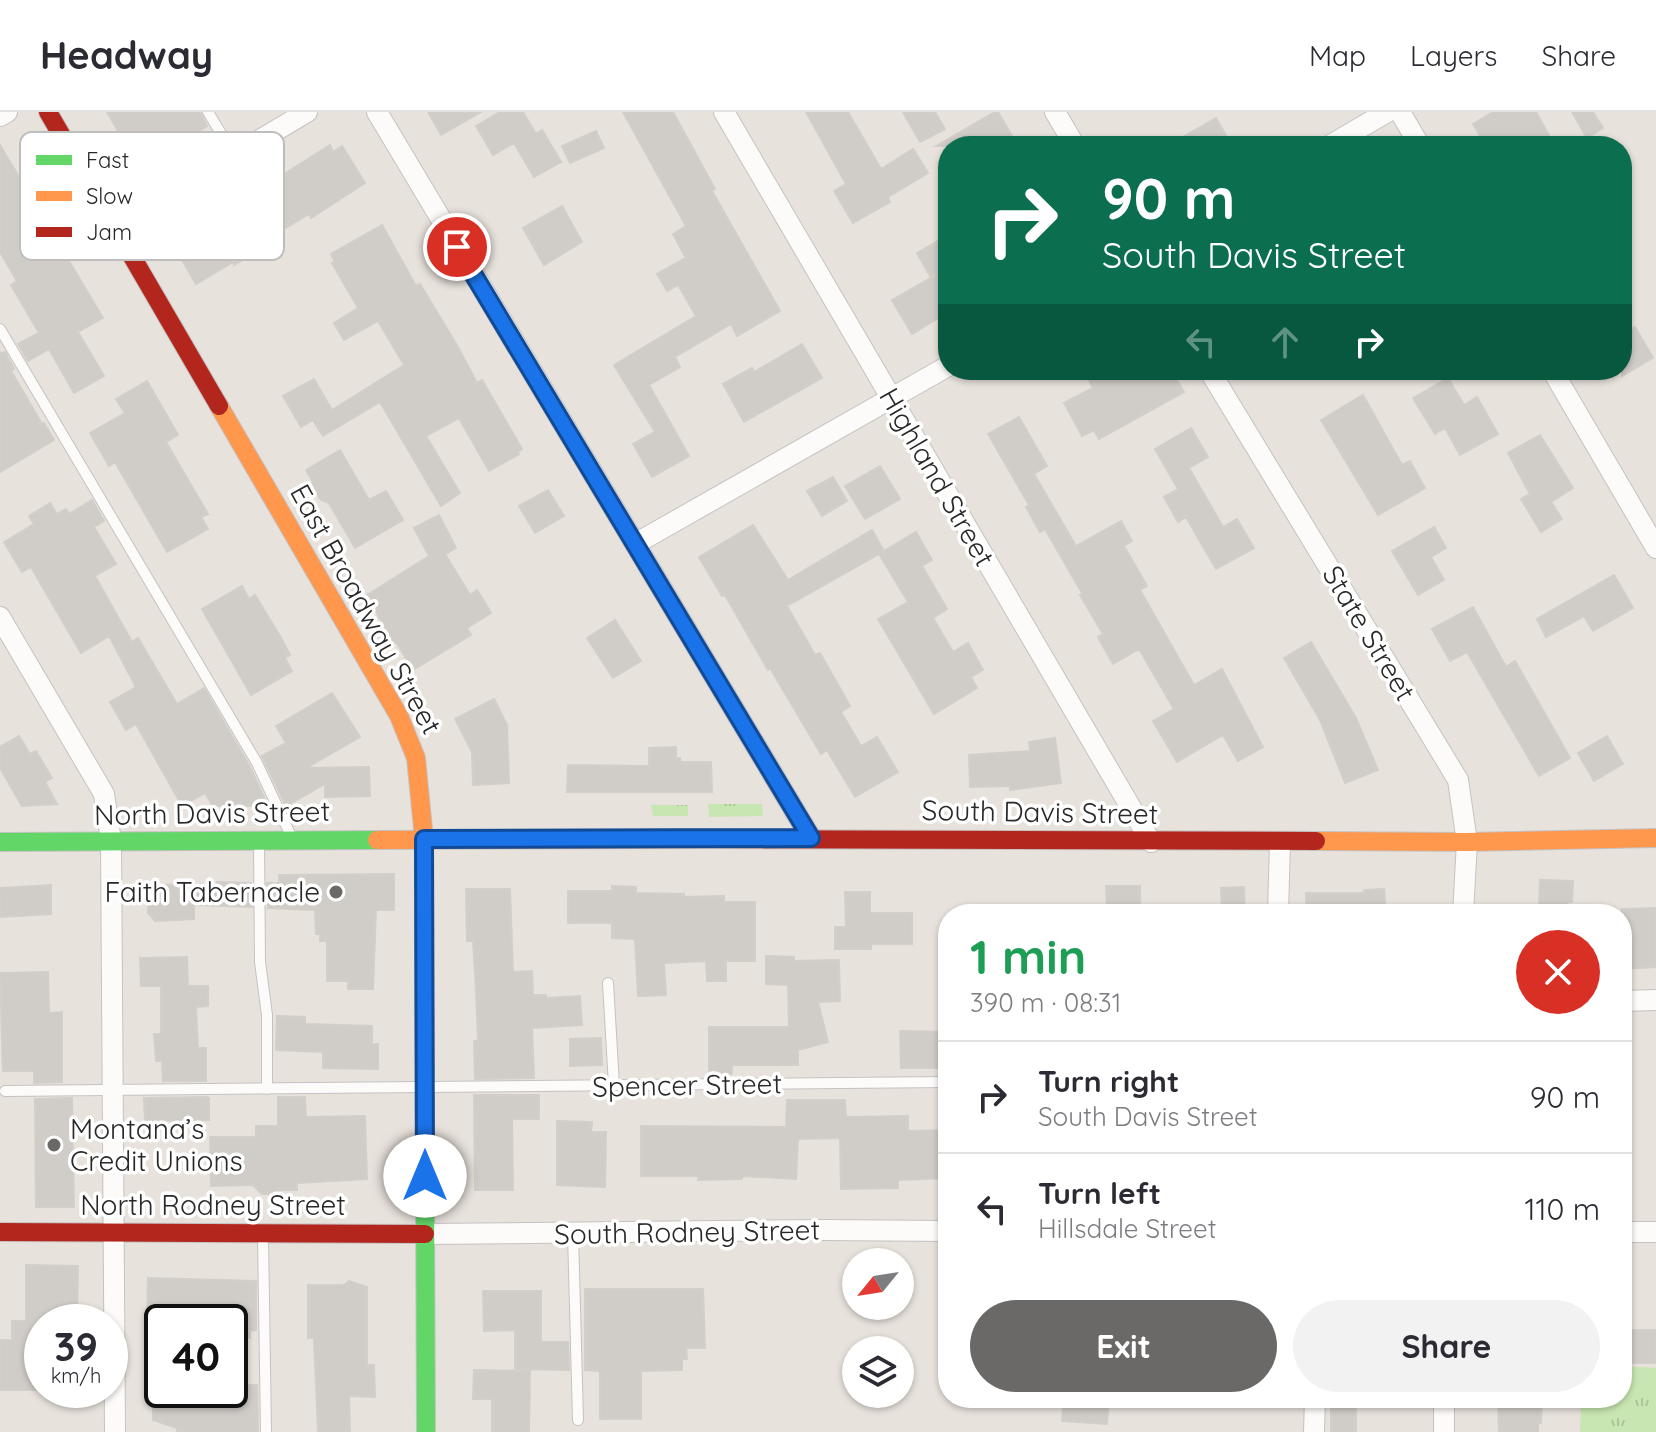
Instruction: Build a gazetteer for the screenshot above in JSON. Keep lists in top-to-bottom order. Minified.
{"streets":{"street":["Highland Street","East Broadway Street","State Street","South Davis Street","North Davis Street","North Rodney Street","South Rodney Street"],"lane":["Spencer Street"]},"crossings":[["Highland Street","South Davis Street"],["East Broadway Street","South Davis Street"],["East Broadway Street","North Davis Street"],["East Broadway Street","Spencer Street"],["East Broadway Street","North Rodney Street"],["East Broadway Street","South Rodney Street"],["State Street","South Davis Street"],["South Davis Street","North Davis Street"],["North Rodney Street","South Rodney Street"]],"places":["Faith Tabernacle","Montana’s Credit Unions"],"legend":["Fast","Slow","Jam"],"north":"bottom left","page":{"header":"Headway","nav":["Map","Layers","Share"],"turn":["90 m","South Davis Street"],"heading":["1 min","390 m · 08:31"],"list":[{"name":"Turn right","note":"South Davis Street","value":"90 m"},{"name":"Turn left","note":"Hillsdale Street","value":"110 m"}],"buttons":["Exit","Share"],"speed":"39 km/h","limit":"40"}}
